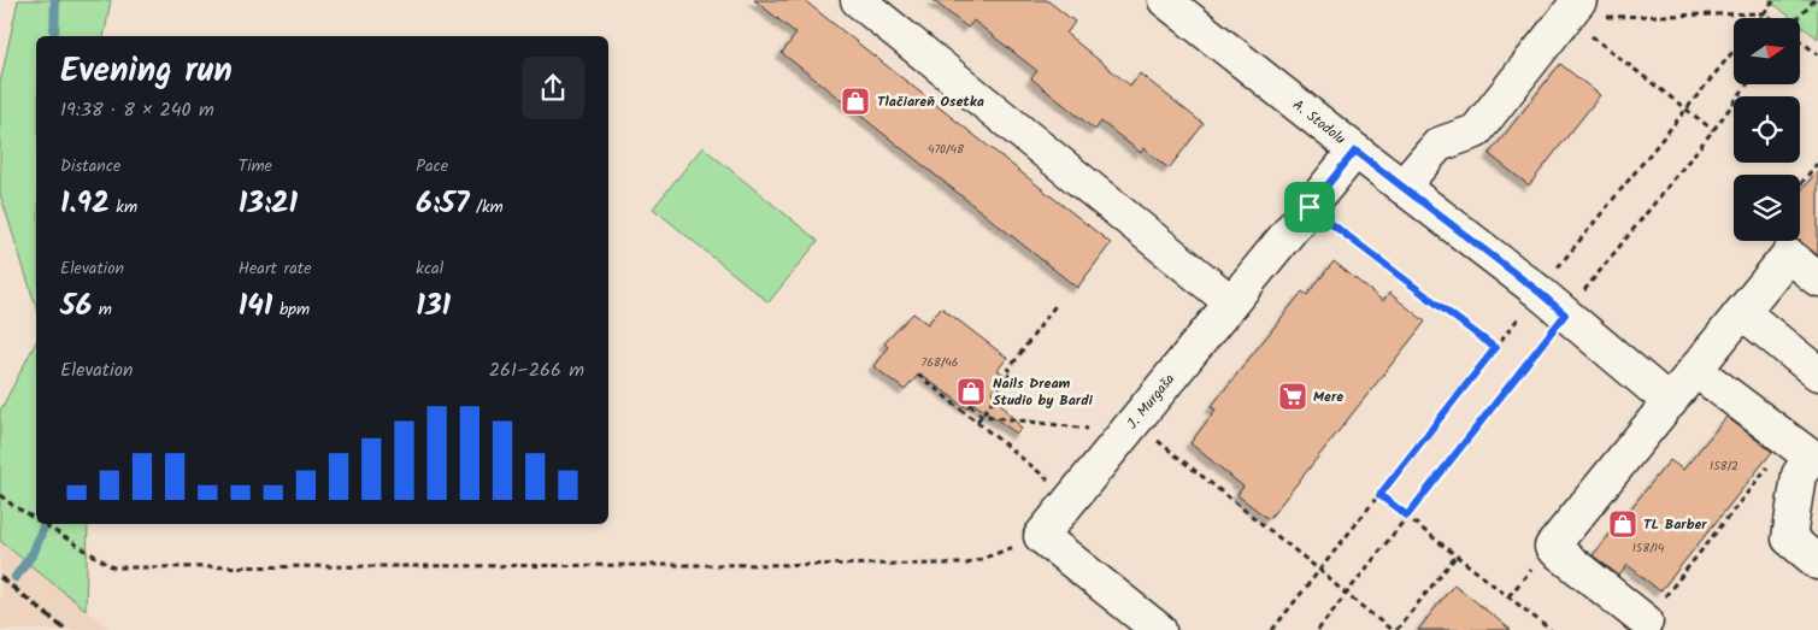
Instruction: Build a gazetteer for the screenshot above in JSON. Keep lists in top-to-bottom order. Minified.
{"streets":{"street":["A. Stodolu","J. Murgaša"]},"crossings":[["A. Stodolu","J. Murgaša"]],"places":{"shop":["Tlačiareň Osetka","Nails Dream Studio by Bardi","TL Barber"],"supermarket":["Mere"]},"house_numbers":["470/48","768/46","158/2","158/14"],"north":"right","page":{"heading":["Evening run","19:38 · 8 × 240 m"],"stats":[["Distance","1.92 km"],["Time","13:21"],["Pace","6:57 /km"],["Elevation","56 m"],["Heart rate","141 bpm"],["kcal","131"]],"chart":["Elevation","261–266 m"]}}
